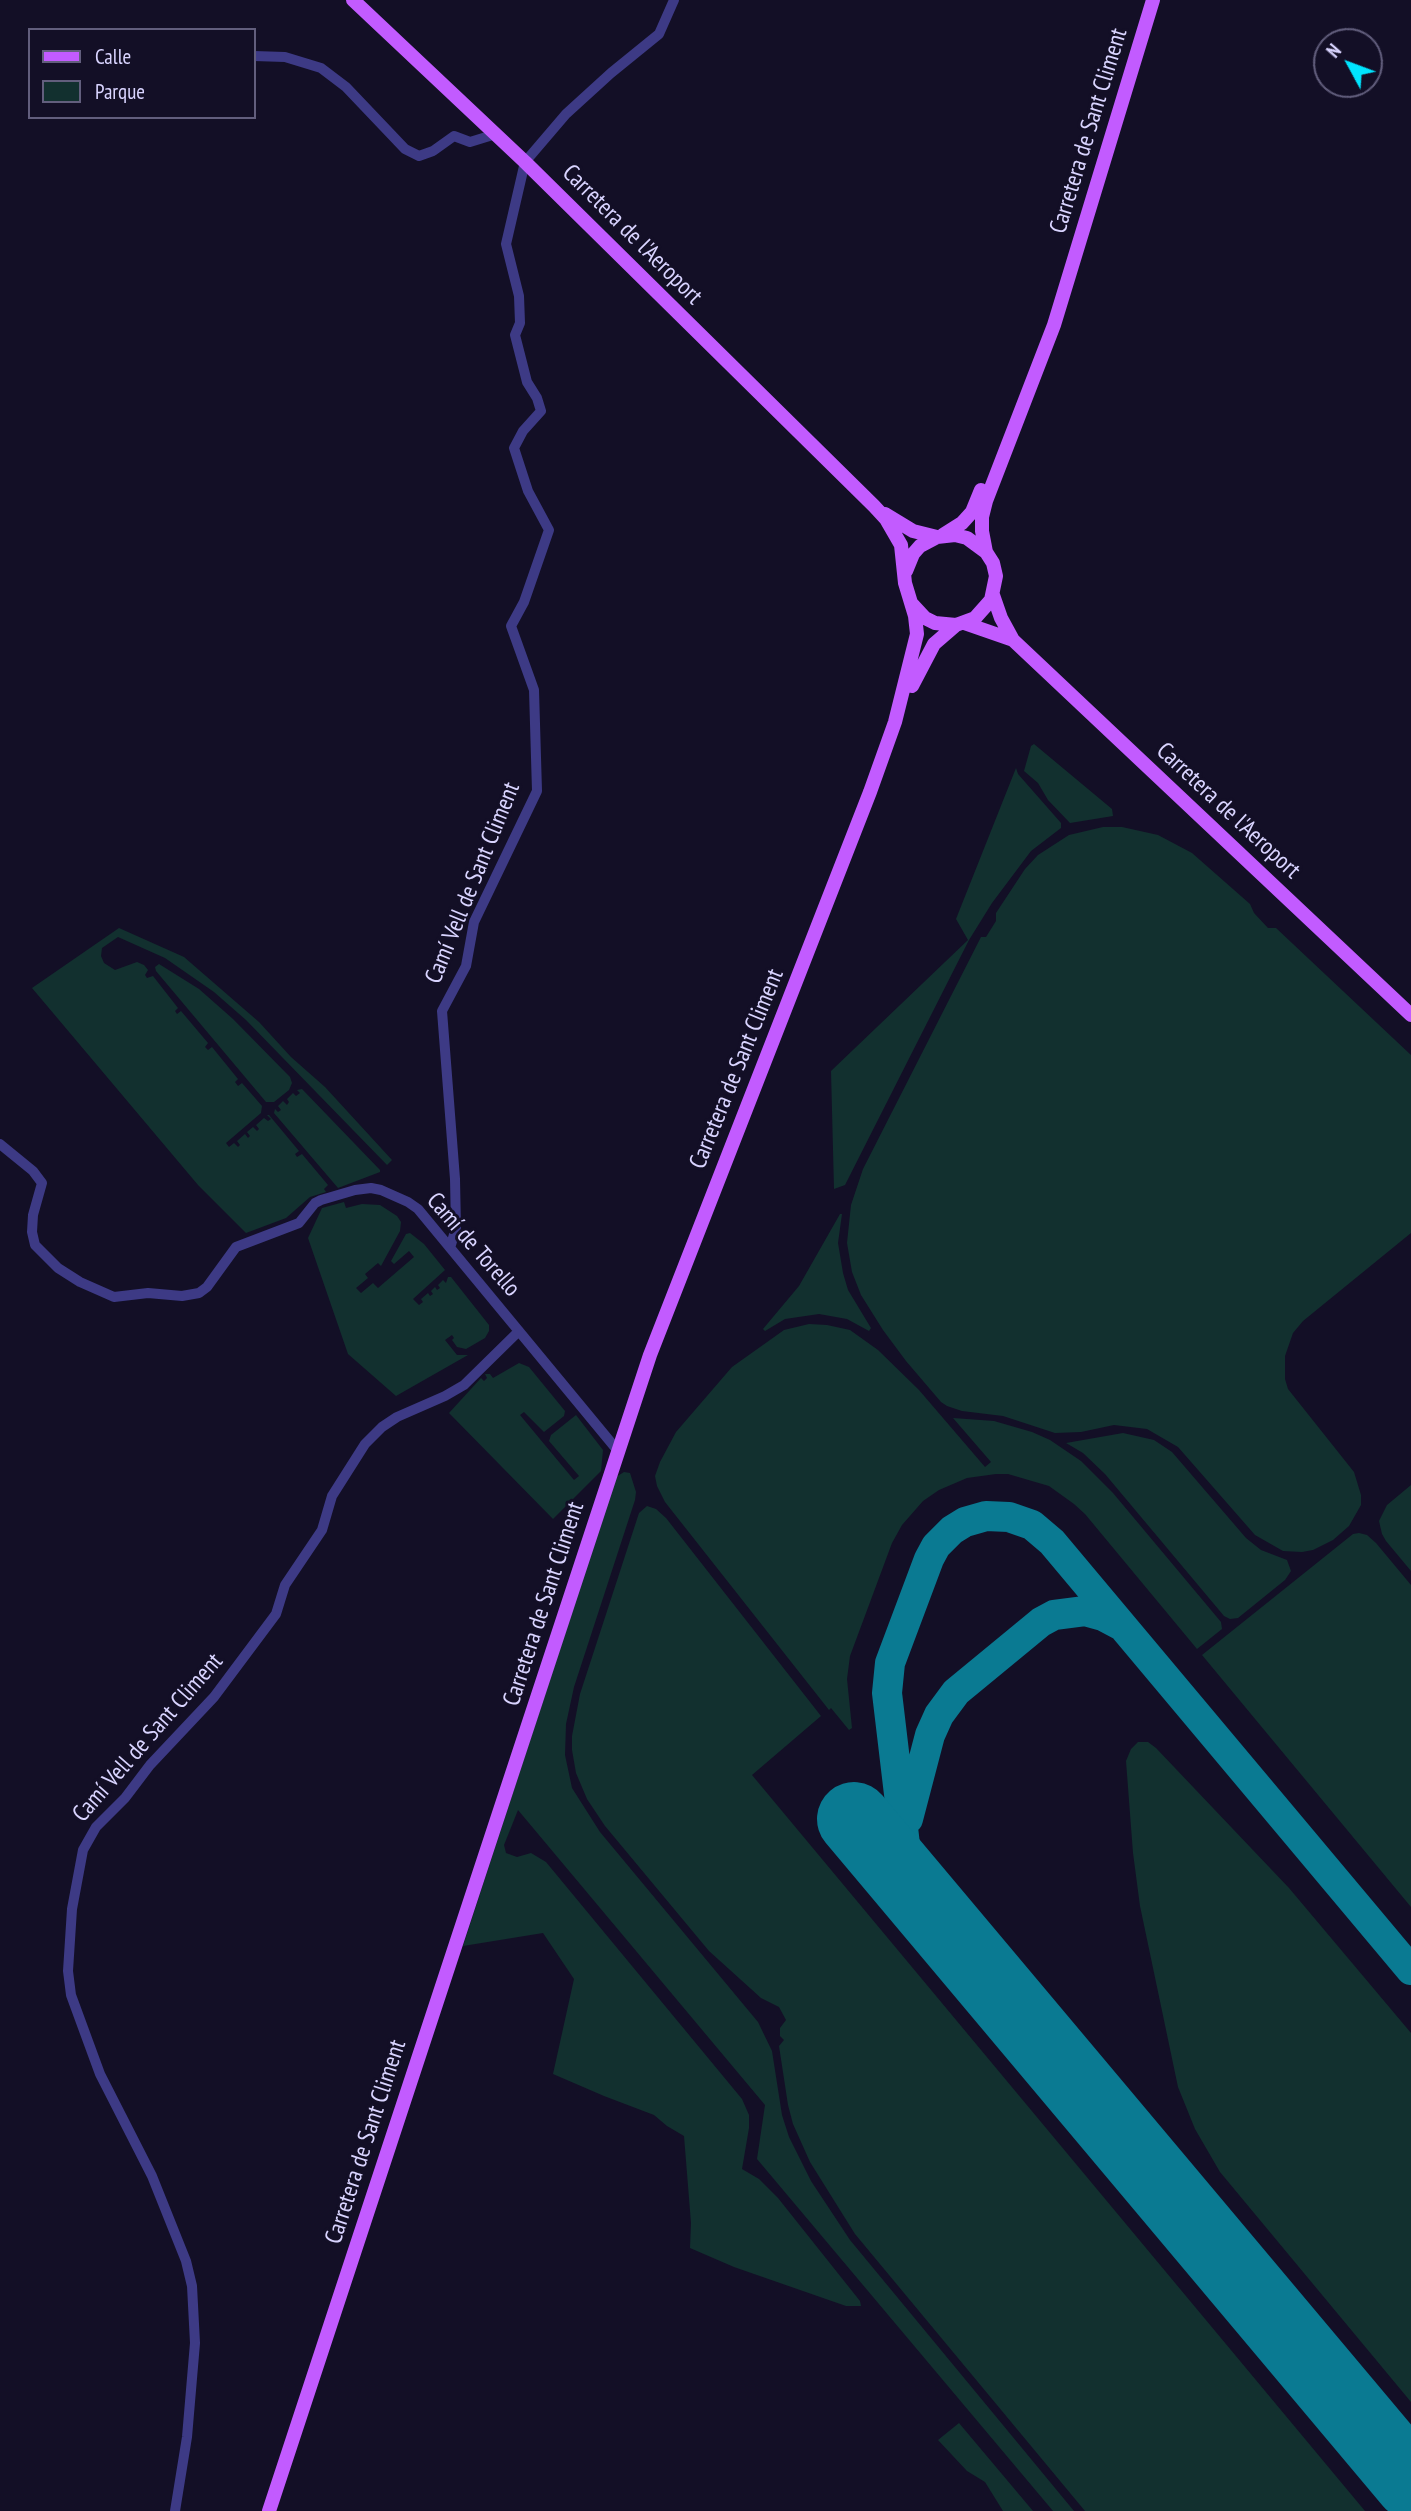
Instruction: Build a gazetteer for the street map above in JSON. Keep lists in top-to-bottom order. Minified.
{"streets":{"main road":["Carretera de Sant Climent","Carretera de l'Aeroport"],"street":["Camí Vell de Sant Climent","Camí de Torello"]},"crossings":[["Carretera de Sant Climent","Camí de Torello"],["Carretera de l'Aeroport","Camí Vell de Sant Climent"],["Camí Vell de Sant Climent","Camí de Torello"]],"legend":["Calle","Parque"],"north":"top left"}
